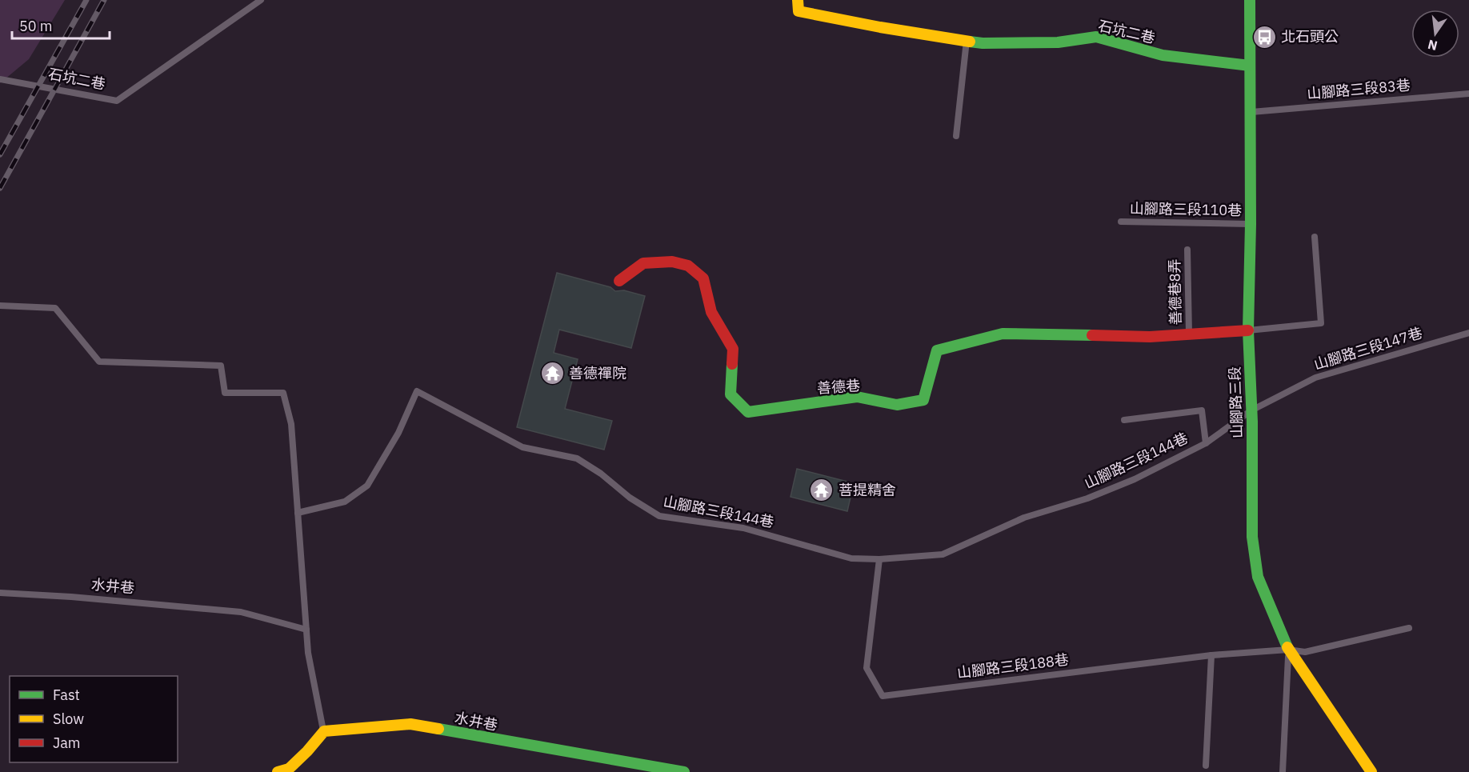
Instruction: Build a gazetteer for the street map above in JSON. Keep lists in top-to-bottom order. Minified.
{"streets":{"street":["石坑二巷","善德巷","山腳路三段","水井巷"],"lane":["山腳路三段83巷","山腳路三段110巷","善德巷8弄","山腳路三段147巷","山腳路三段144巷","山腳路三段188巷"]},"crossings":[["石坑二巷","山腳路三段"],["山腳路三段83巷","山腳路三段"],["山腳路三段110巷","山腳路三段"],["善德巷8弄","善德巷"],["山腳路三段147巷","山腳路三段"],["山腳路三段147巷","山腳路三段144巷"],["善德巷","山腳路三段"],["山腳路三段","山腳路三段144巷"],["山腳路三段","山腳路三段188巷"],["山腳路三段144巷","山腳路三段188巷"]],"places":{"bus stop":["北石頭公"],"temple":["善德禪院","菩提精舍"]},"legend":["Fast","Slow","Jam"],"scale_bar":"50 m","north":"bottom"}
